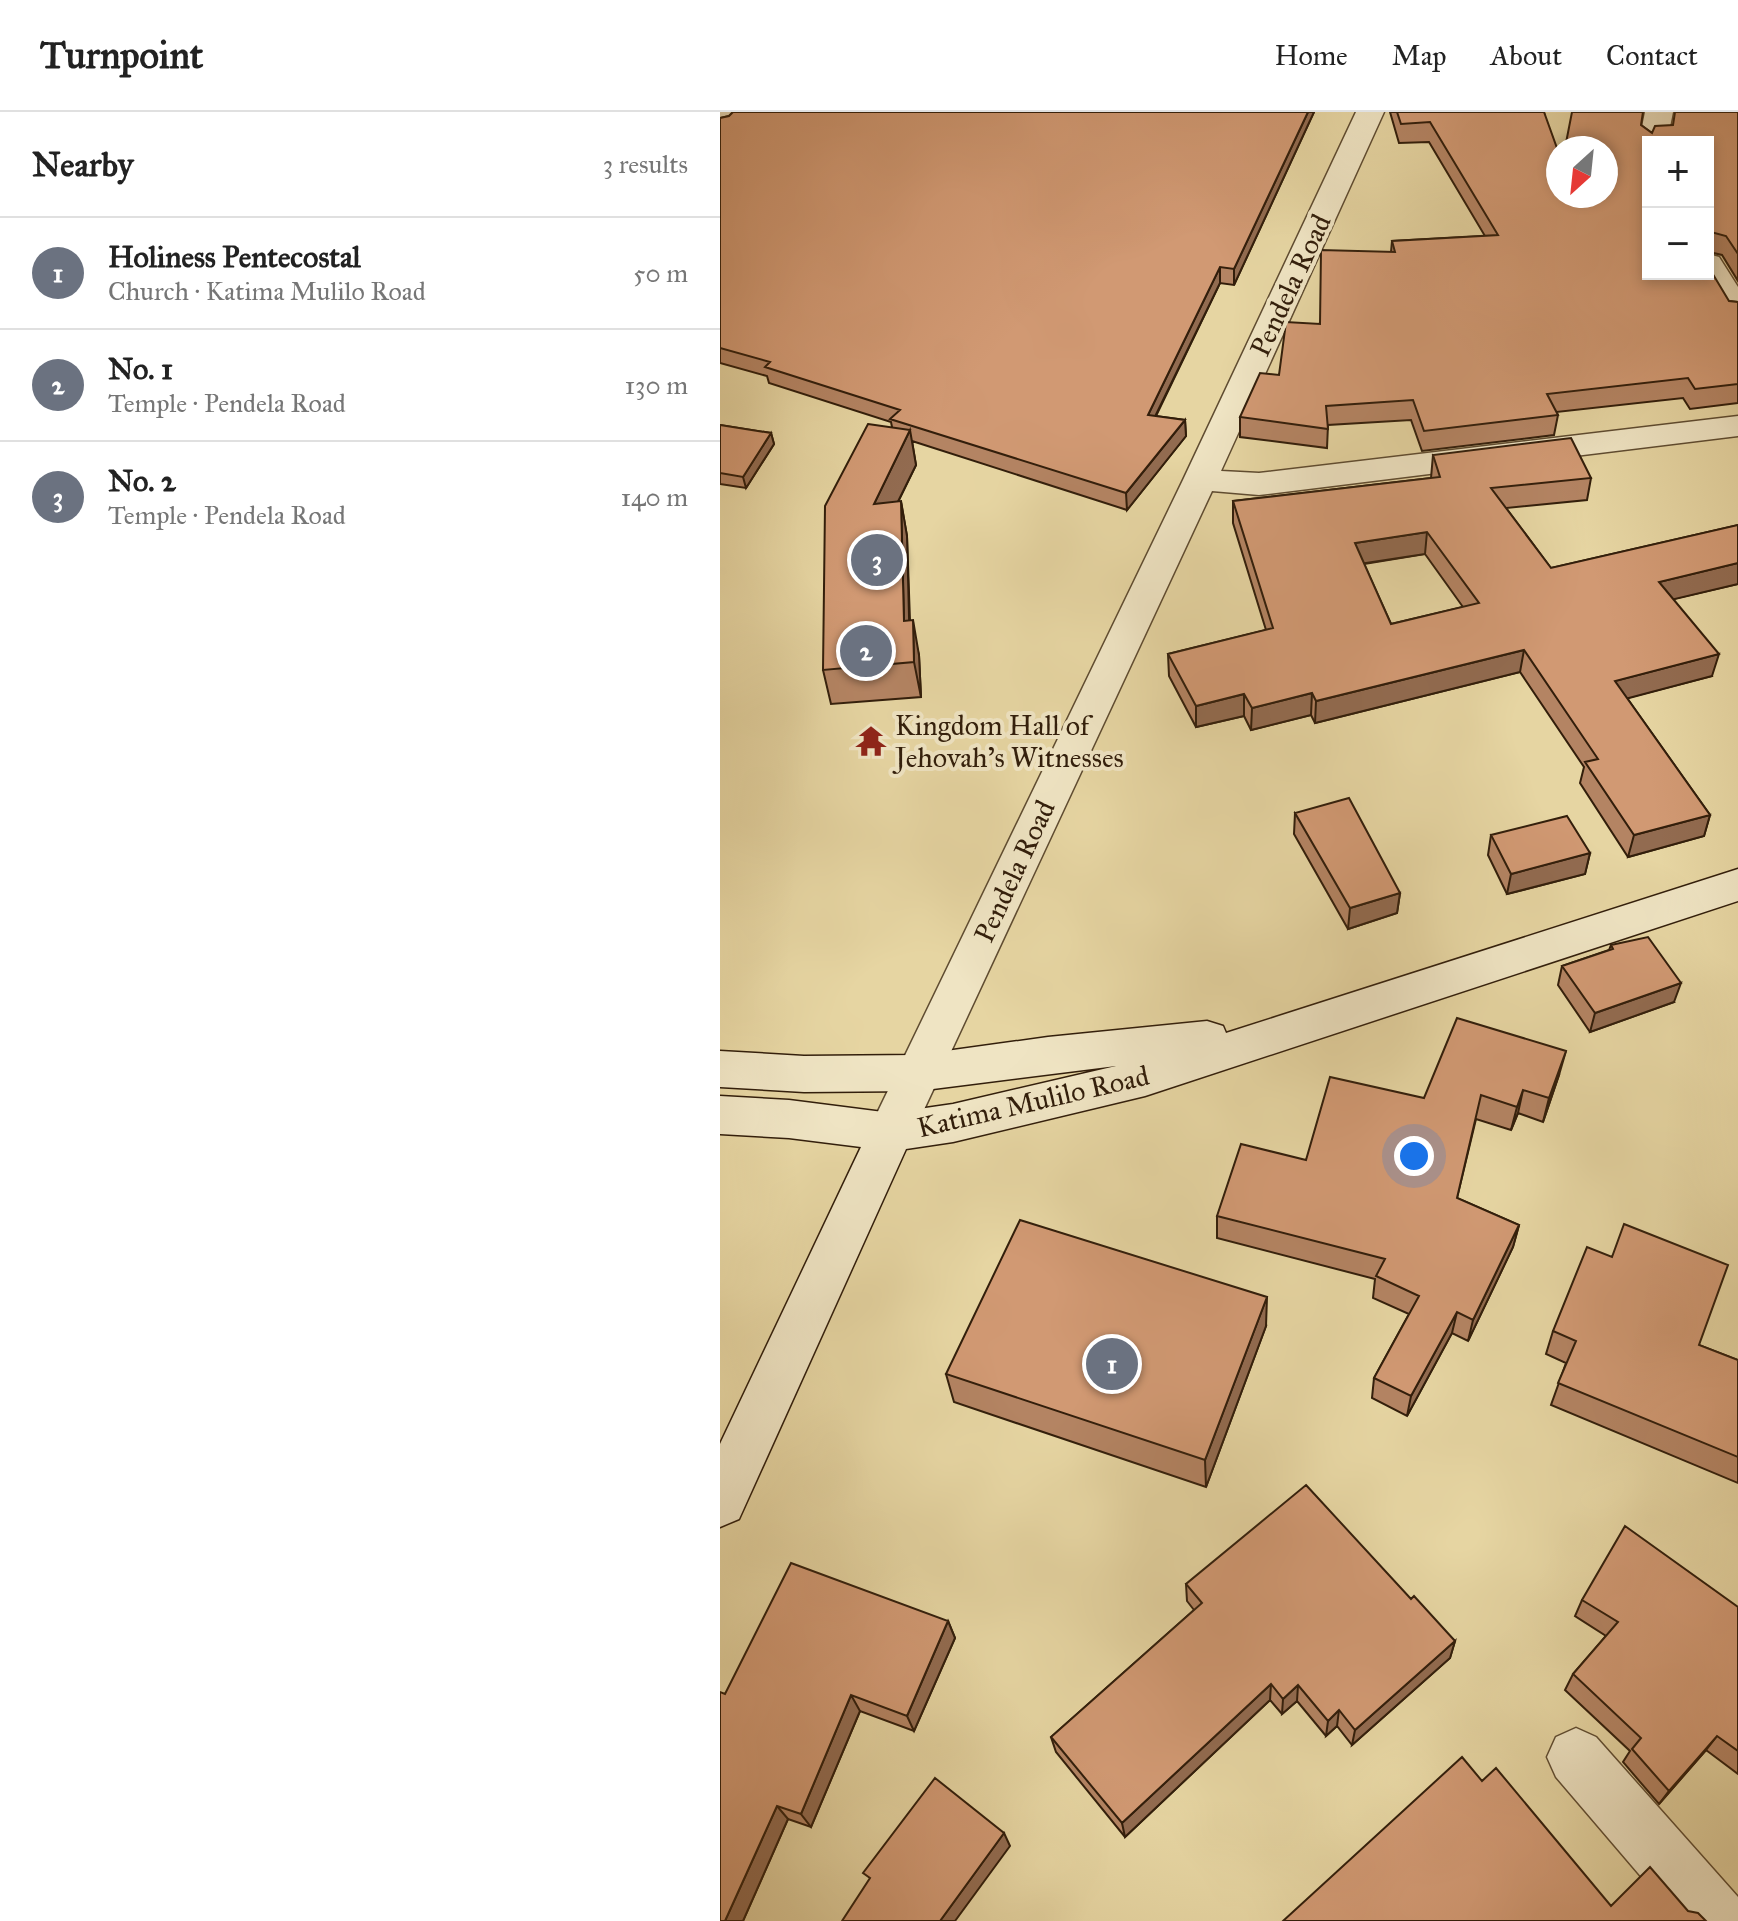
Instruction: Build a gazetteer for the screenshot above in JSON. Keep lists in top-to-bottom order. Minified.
{"streets":{"street":["Pendela Road","Katima Mulilo Road"]},"crossings":[["Pendela Road","Katima Mulilo Road"]],"places":{"temple":["Kingdom Hall of Jehovah's Witnesses"]},"north":"bottom left","page":{"header":"Turnpoint","nav":["Home","Map","About","Contact"],"heading":["Nearby","3 results"],"map_buttons":["+","−"],"list":[{"mark":"1","name":"Holiness Pentecostal","note":"Church · Katima Mulilo Road","value":"50 m"},{"mark":"2","name":"No. 1","note":"Temple · Pendela Road","value":"130 m"},{"mark":"3","name":"No. 2","note":"Temple · Pendela Road","value":"140 m"}],"pins":["3","2","1"]}}
